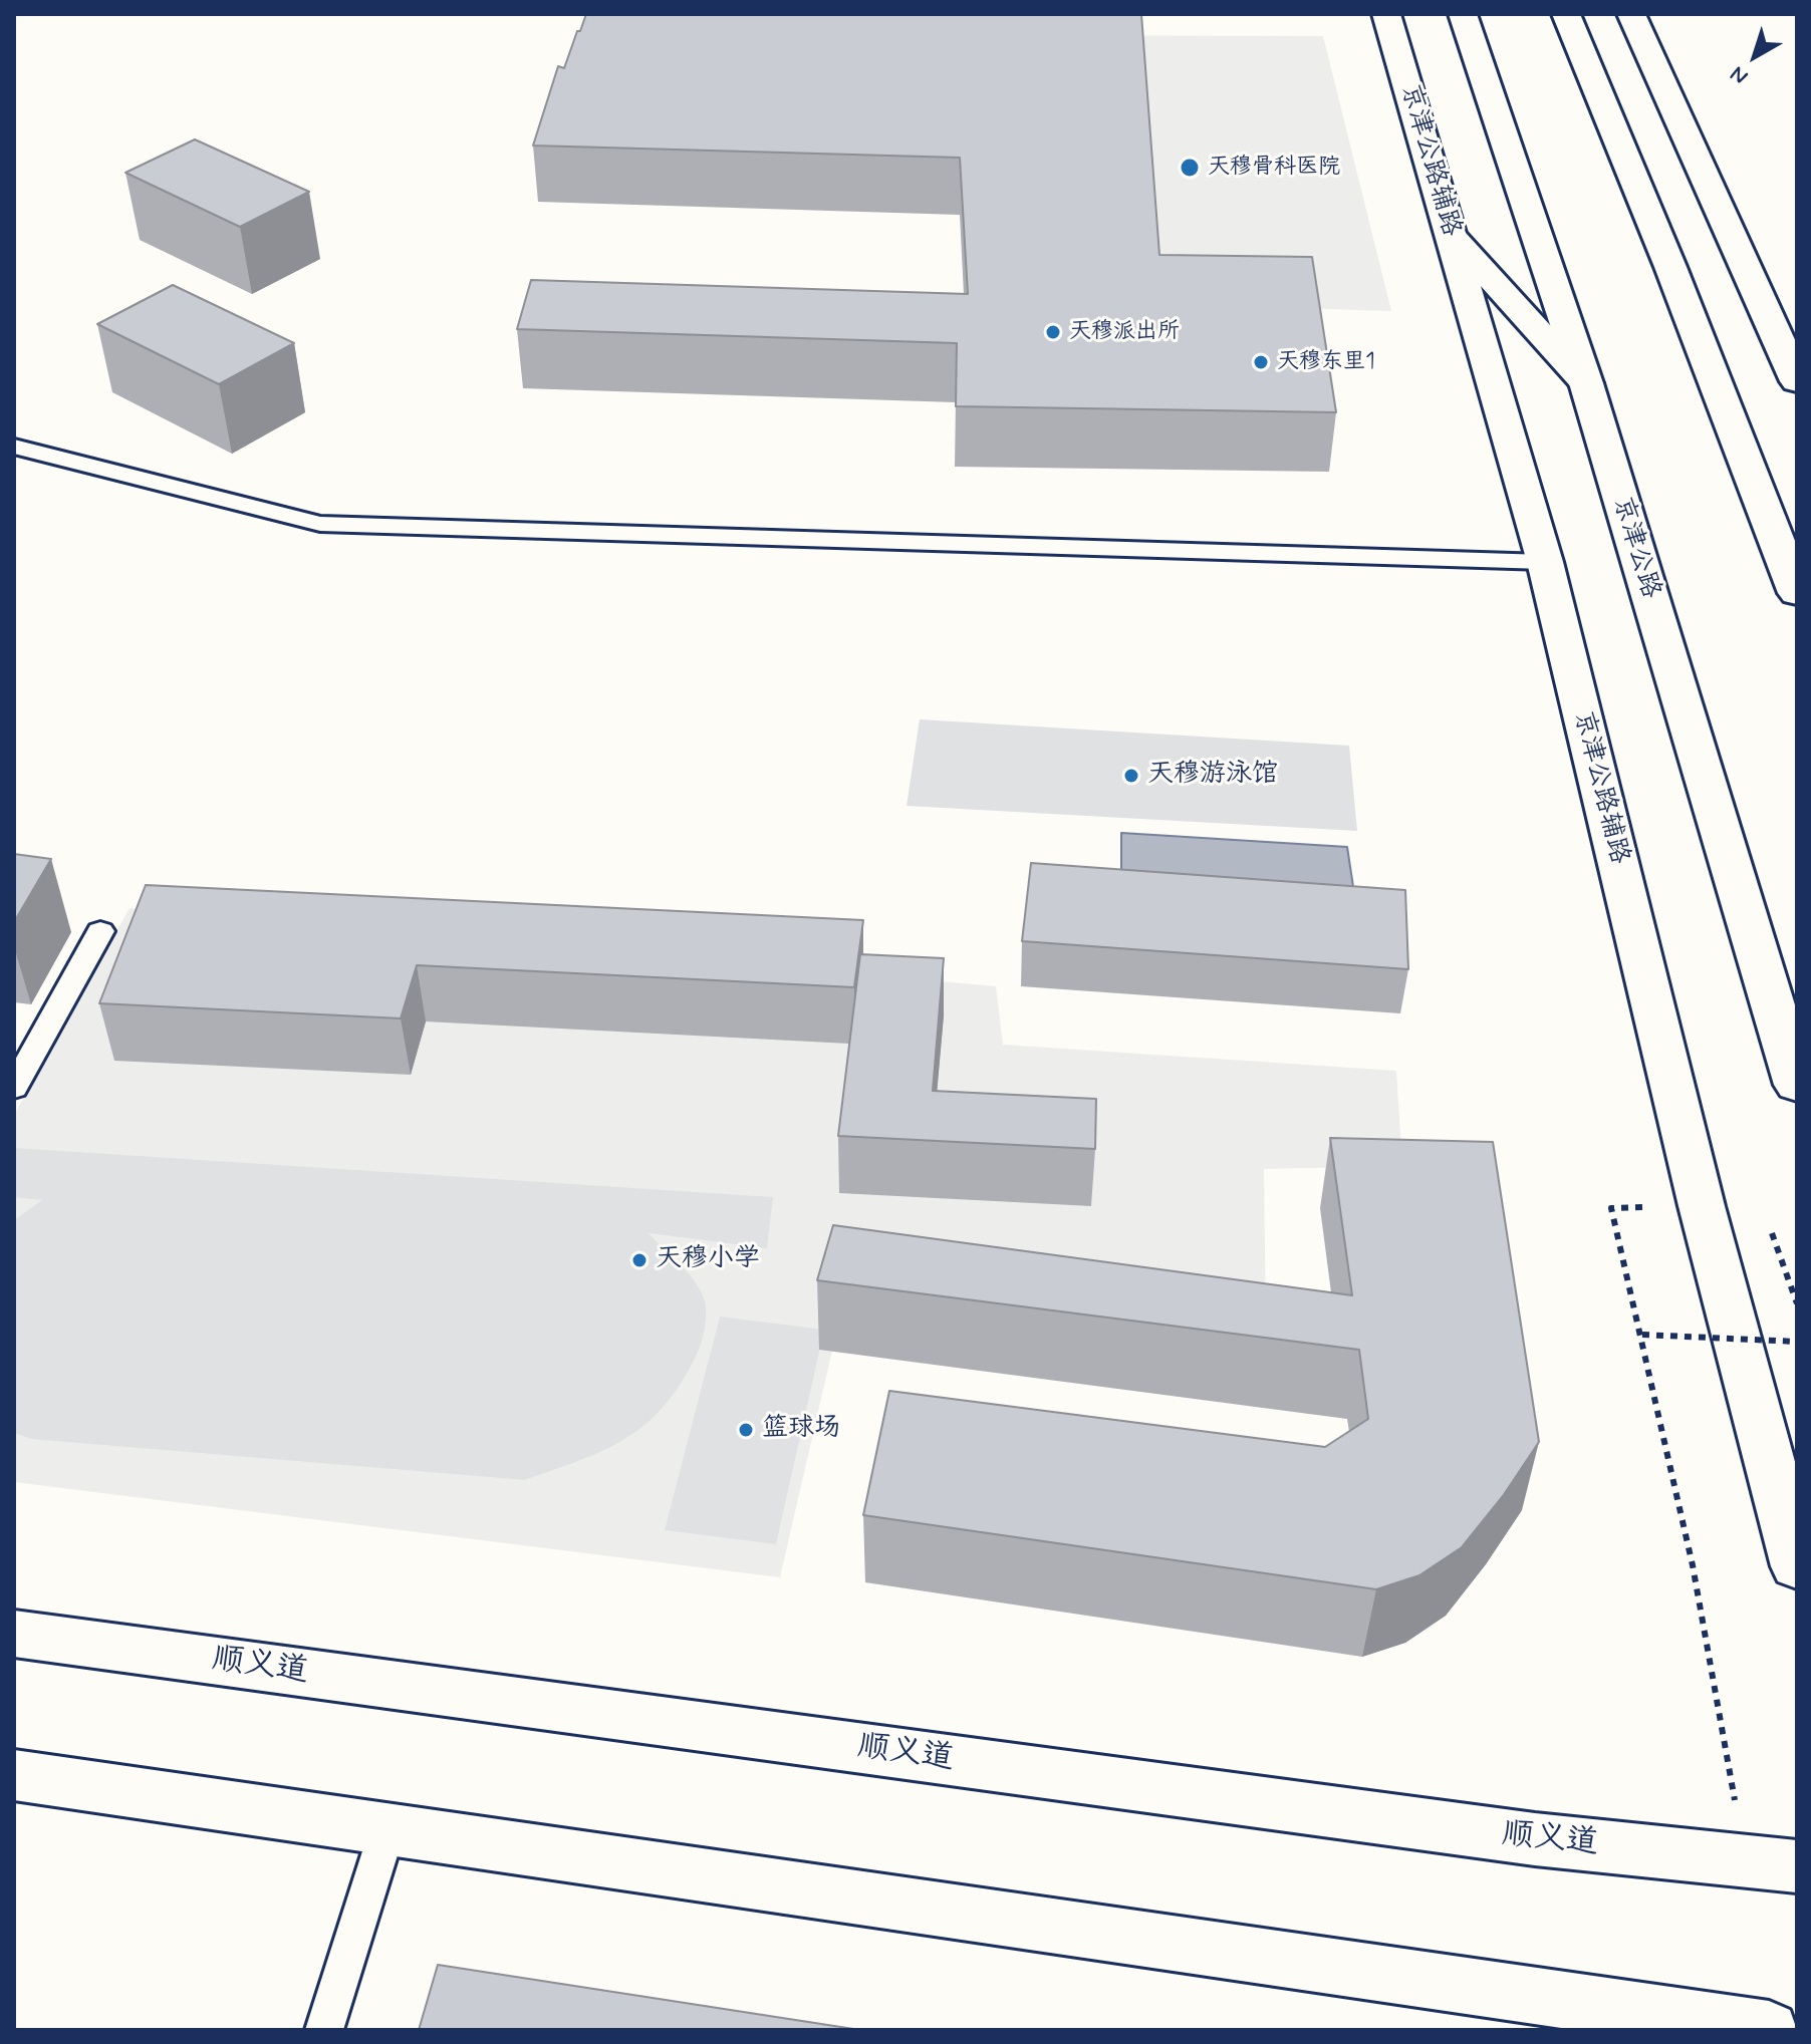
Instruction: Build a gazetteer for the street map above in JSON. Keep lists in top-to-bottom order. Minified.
{"streets":{"main road":["京津公路辅路","京津公路","顺义道"]},"places":["天穆骨科医院","天穆派出所","天穆东里1","天穆游泳馆","天穆小学","篮球场"],"north":"bottom left"}
